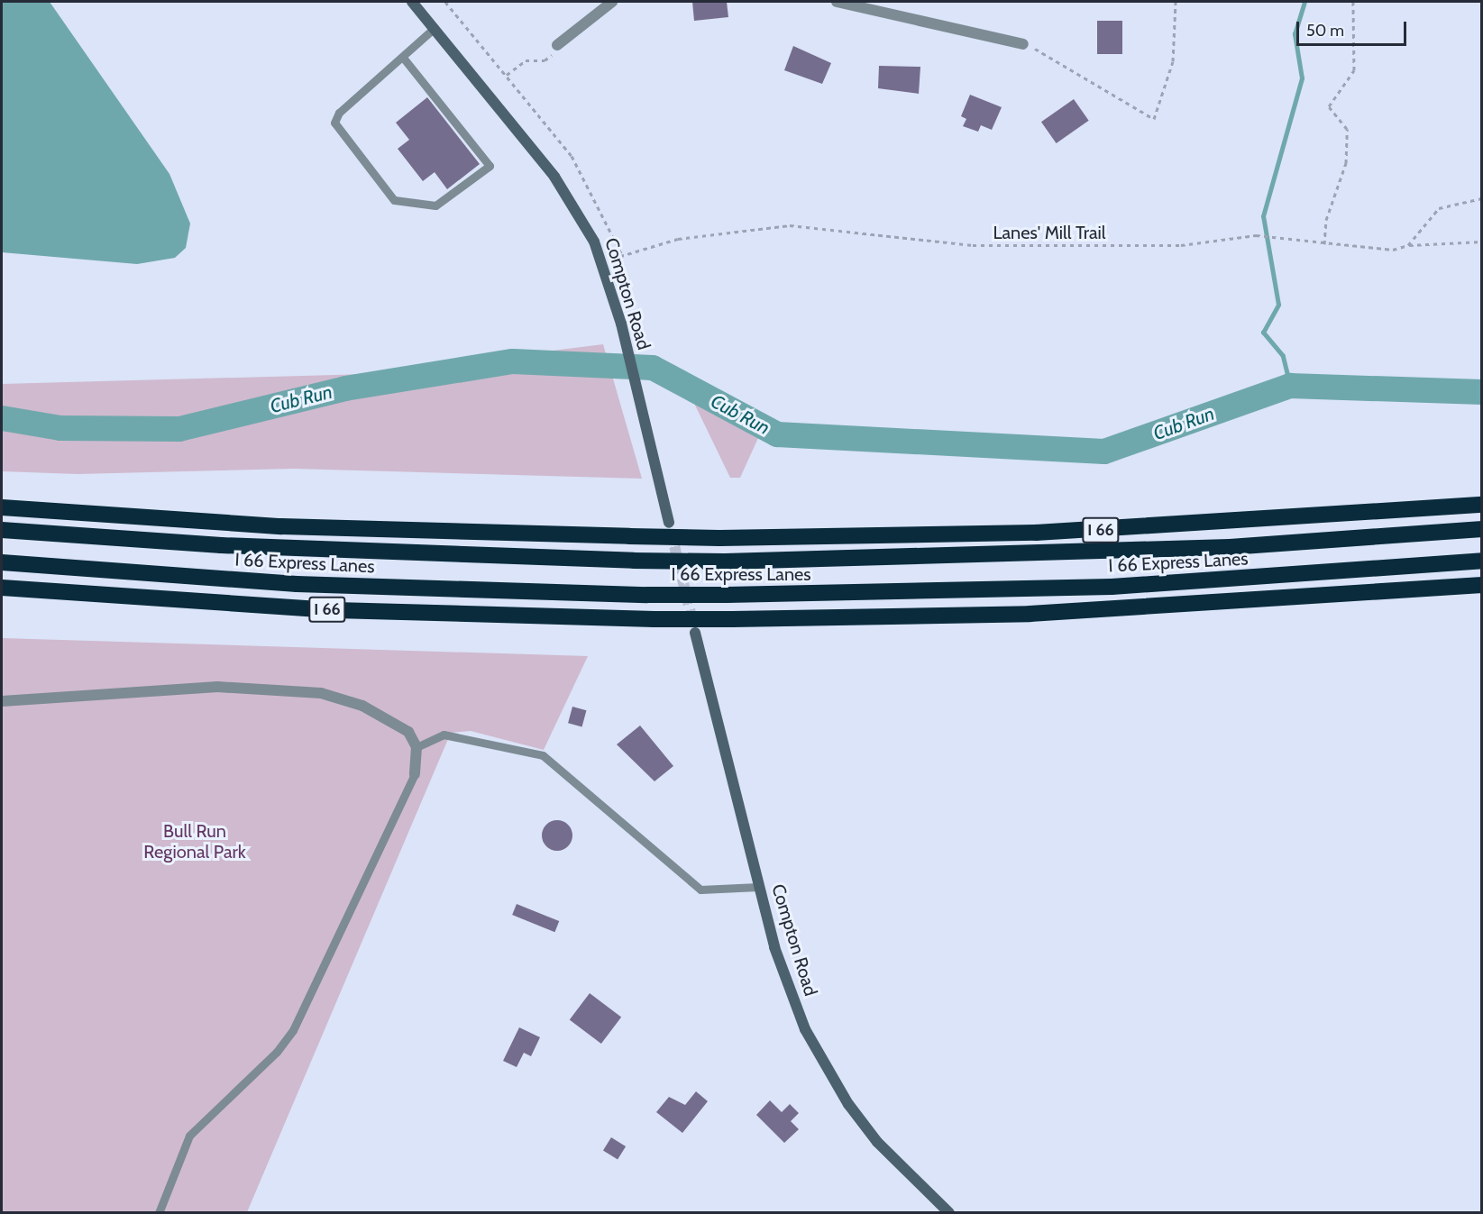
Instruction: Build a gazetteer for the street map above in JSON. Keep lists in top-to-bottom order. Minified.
{"streets":{"highway":["I 66","I 66 Express Lanes"],"street":["Compton Road"],"path":["Lanes' Mill Trail"]},"crossings":[["Lanes' Mill Trail","Compton Road"]],"water":["Cub Run"],"parks":["Bull Run Regional Park"],"scale_bar":"50 m"}
